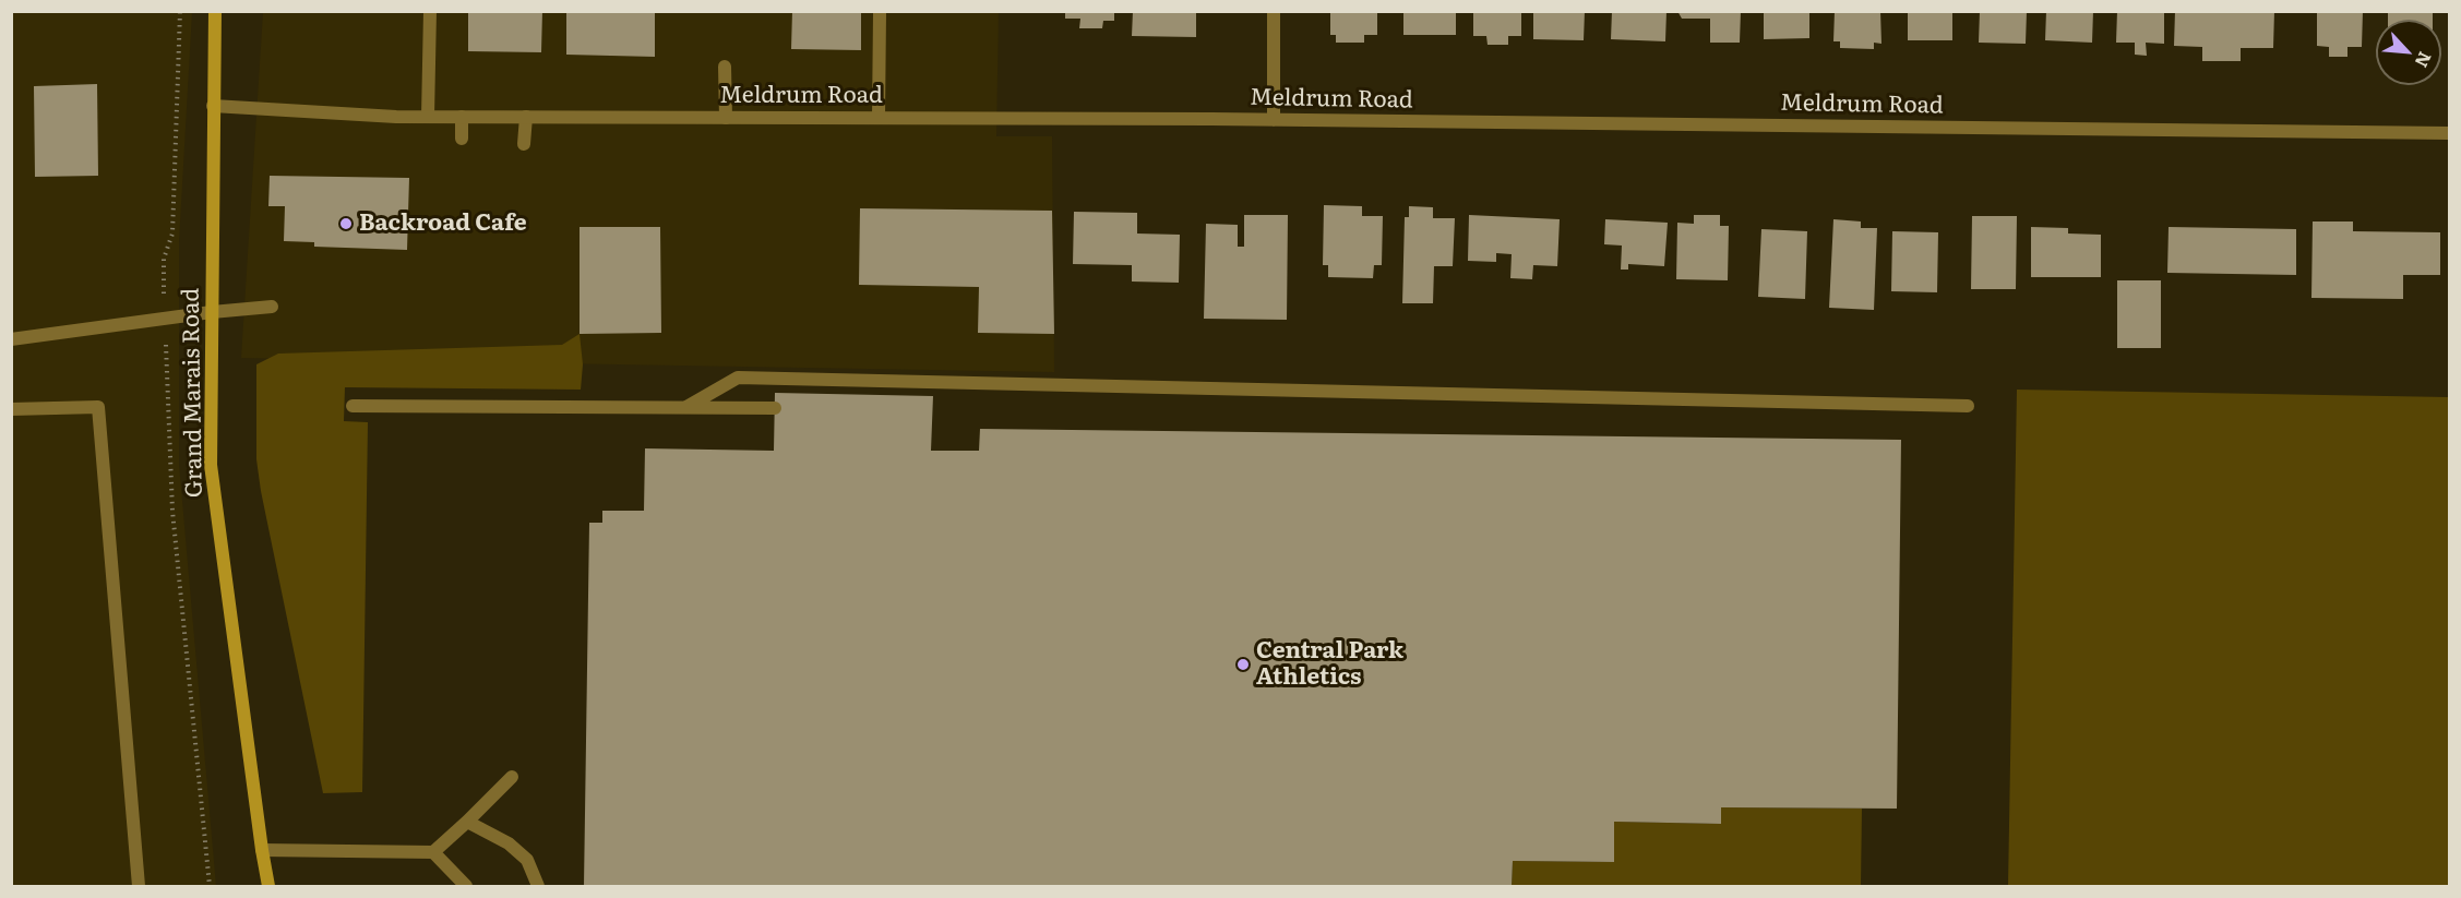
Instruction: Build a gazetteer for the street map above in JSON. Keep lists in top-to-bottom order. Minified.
{"streets":{"street":["Meldrum Road","Grand Marais Road"]},"crossings":[["Meldrum Road","Grand Marais Road"]],"places":["Backroad Cafe","Central Park Athletics"],"north":"bottom right"}
